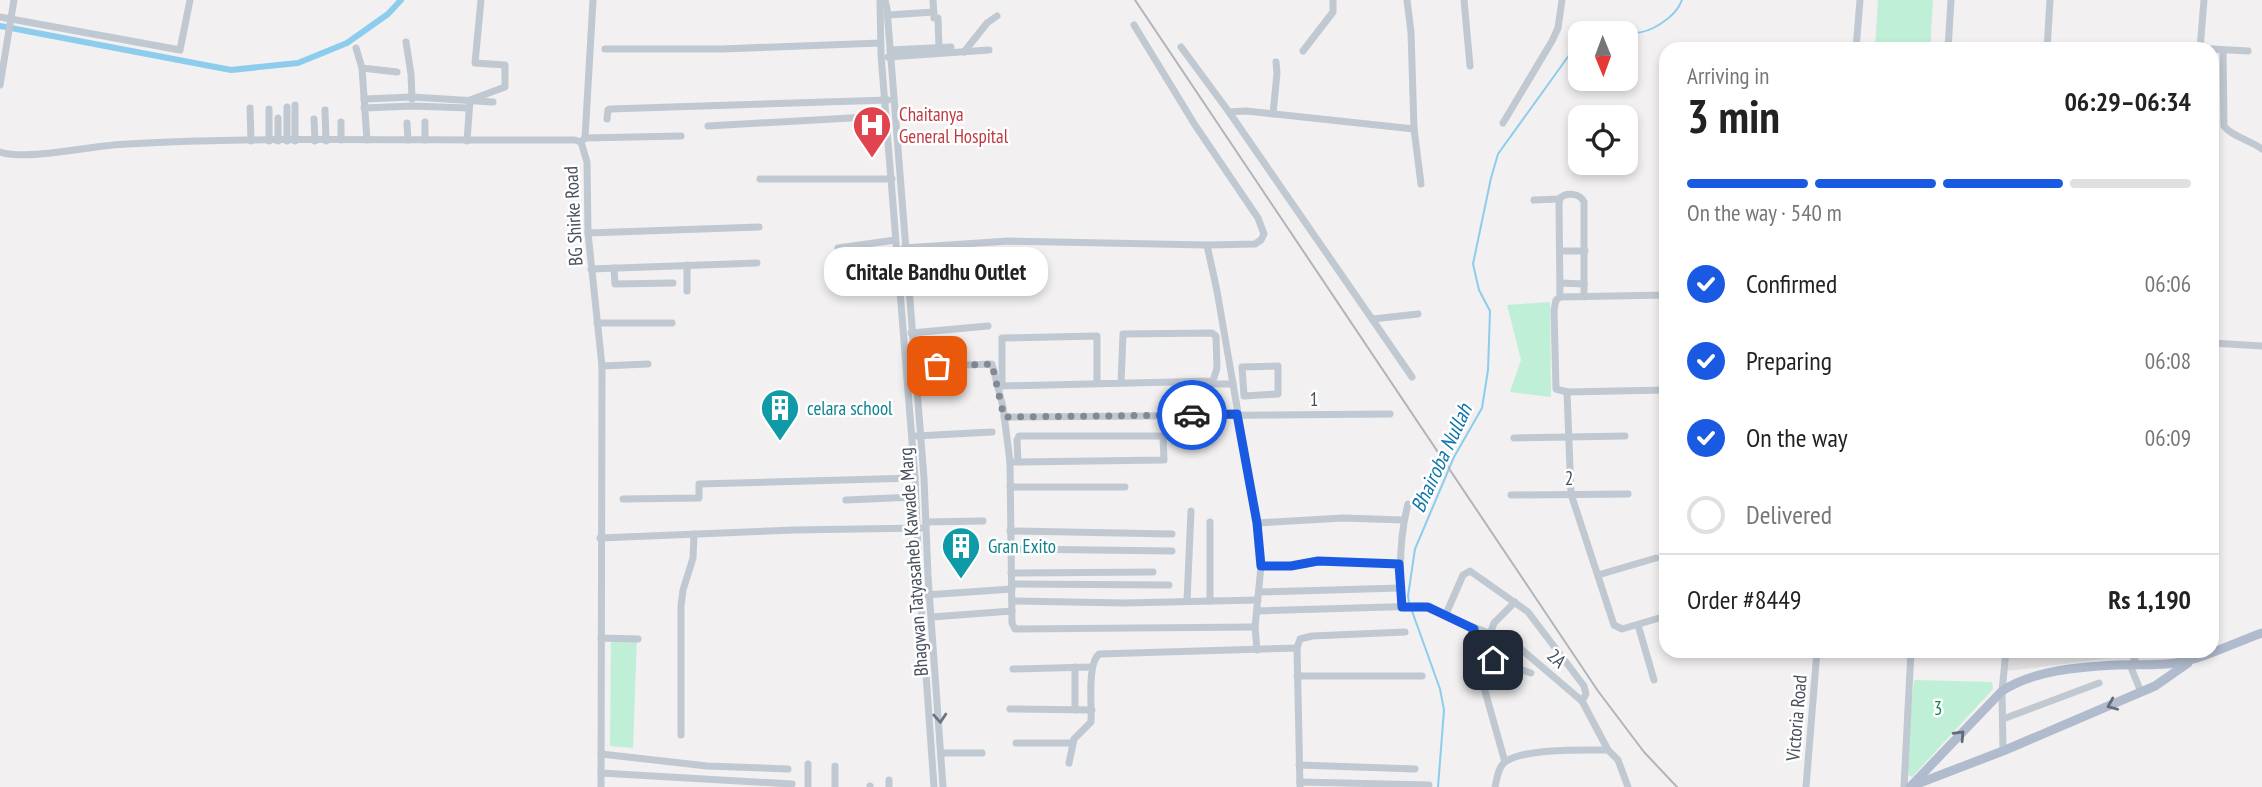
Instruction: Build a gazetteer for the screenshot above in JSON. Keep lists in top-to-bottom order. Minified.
{"streets":{"street":["BG Shirke Road","1","2","Bhagwan Tatyasaheb Kawade Marg","2A","Victoria Road"]},"water":["Bhairoba Nullah"],"parks":["3"],"places":{"hospital":["Chaitanya General Hospital"],"other":["Chitale Bandhu Outlet"],"building":["celara school","Gran Exito"]},"north":"bottom","page":{"heading":["3 min","Arriving in","06:29–06:34"],"panel":["Order #8449","Rs 1,190"],"bar":"On the way · 540 m","list":[["Confirmed","06:06"],["Preparing","06:08"],["On the way","06:09"],"Delivered"],"bubble":"Chitale Bandhu Outlet"}}
